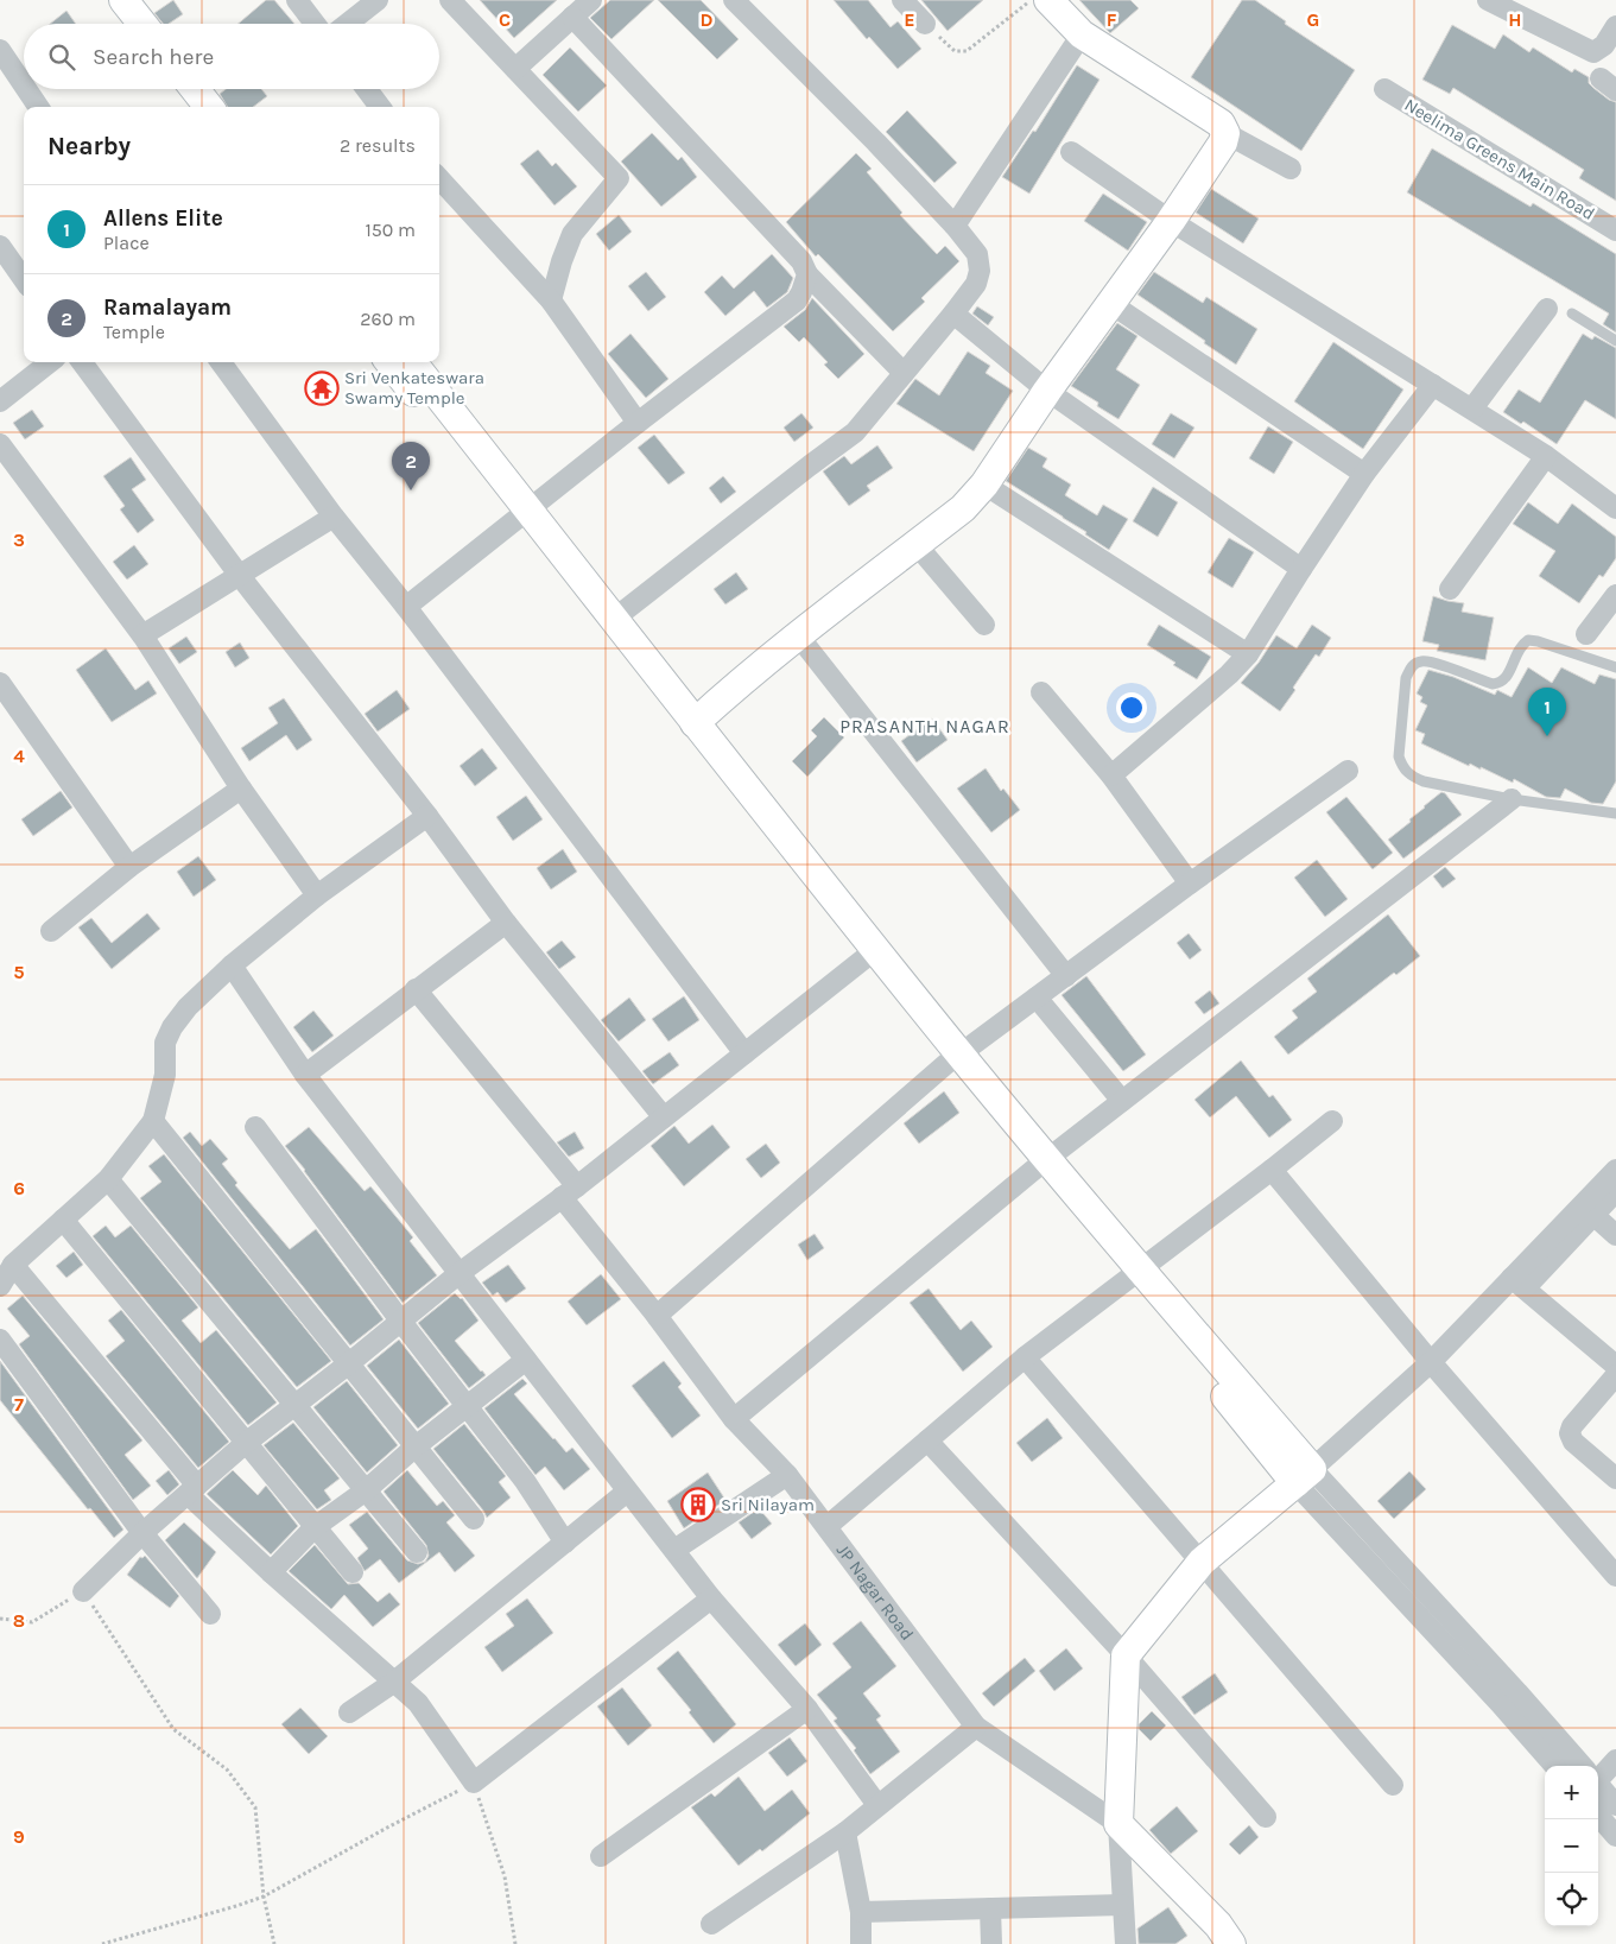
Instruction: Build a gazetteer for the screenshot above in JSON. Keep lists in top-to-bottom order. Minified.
{"streets":{"street":["Neelima Greens Main Road","JP Nagar Road"]},"districts":["PRASANTH NAGAR"],"places":{"temple":["Sri Venkateswara Swamy Temple"],"building":["Sri Nilayam"]},"page":{"search":"Search here","heading":["Nearby","2 results"],"list":[{"mark":"1","name":"Allens Elite","note":"Place","value":"150 m"},{"mark":"2","name":"Ramalayam","note":"Temple","value":"260 m"}],"pins":["2","1"],"map_buttons":["+","−"]},"grid":{"columns":["C","D","E","F","G","H"],"rows":["3","4","5","6","7","8","9"]}}
